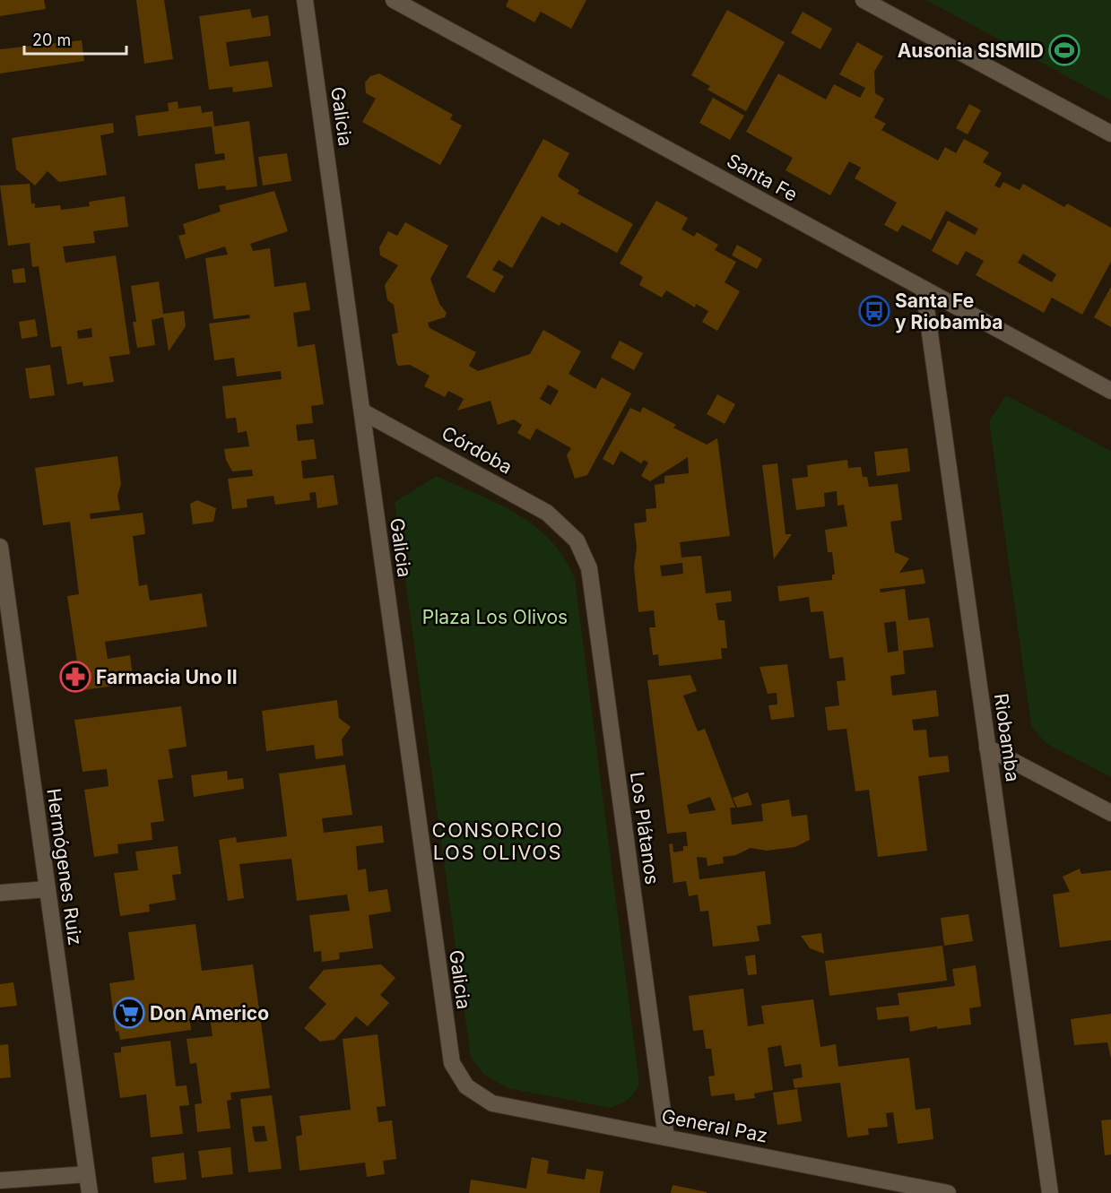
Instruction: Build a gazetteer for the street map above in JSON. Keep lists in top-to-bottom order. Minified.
{"streets":{"street":["Galicia","Santa Fe","Córdoba","Riobamba","Los Plátanos","Hermógenes Ruiz","General Paz"]},"crossings":[["Galicia","Córdoba"],["Galicia","General Paz"],["Santa Fe","Riobamba"],["Córdoba","Los Plátanos"],["Los Plátanos","General Paz"]],"districts":["CONSORCIO LOS OLIVOS"],"parks":["Plaza Los Olivos"],"places":{"sports":["Ausonia SISMID"],"bus stop":["Santa Fe y Riobamba"],"pharmacy":["Farmacia Uno II"],"supermarket":["Don Americo"]},"scale_bar":"20 m"}
